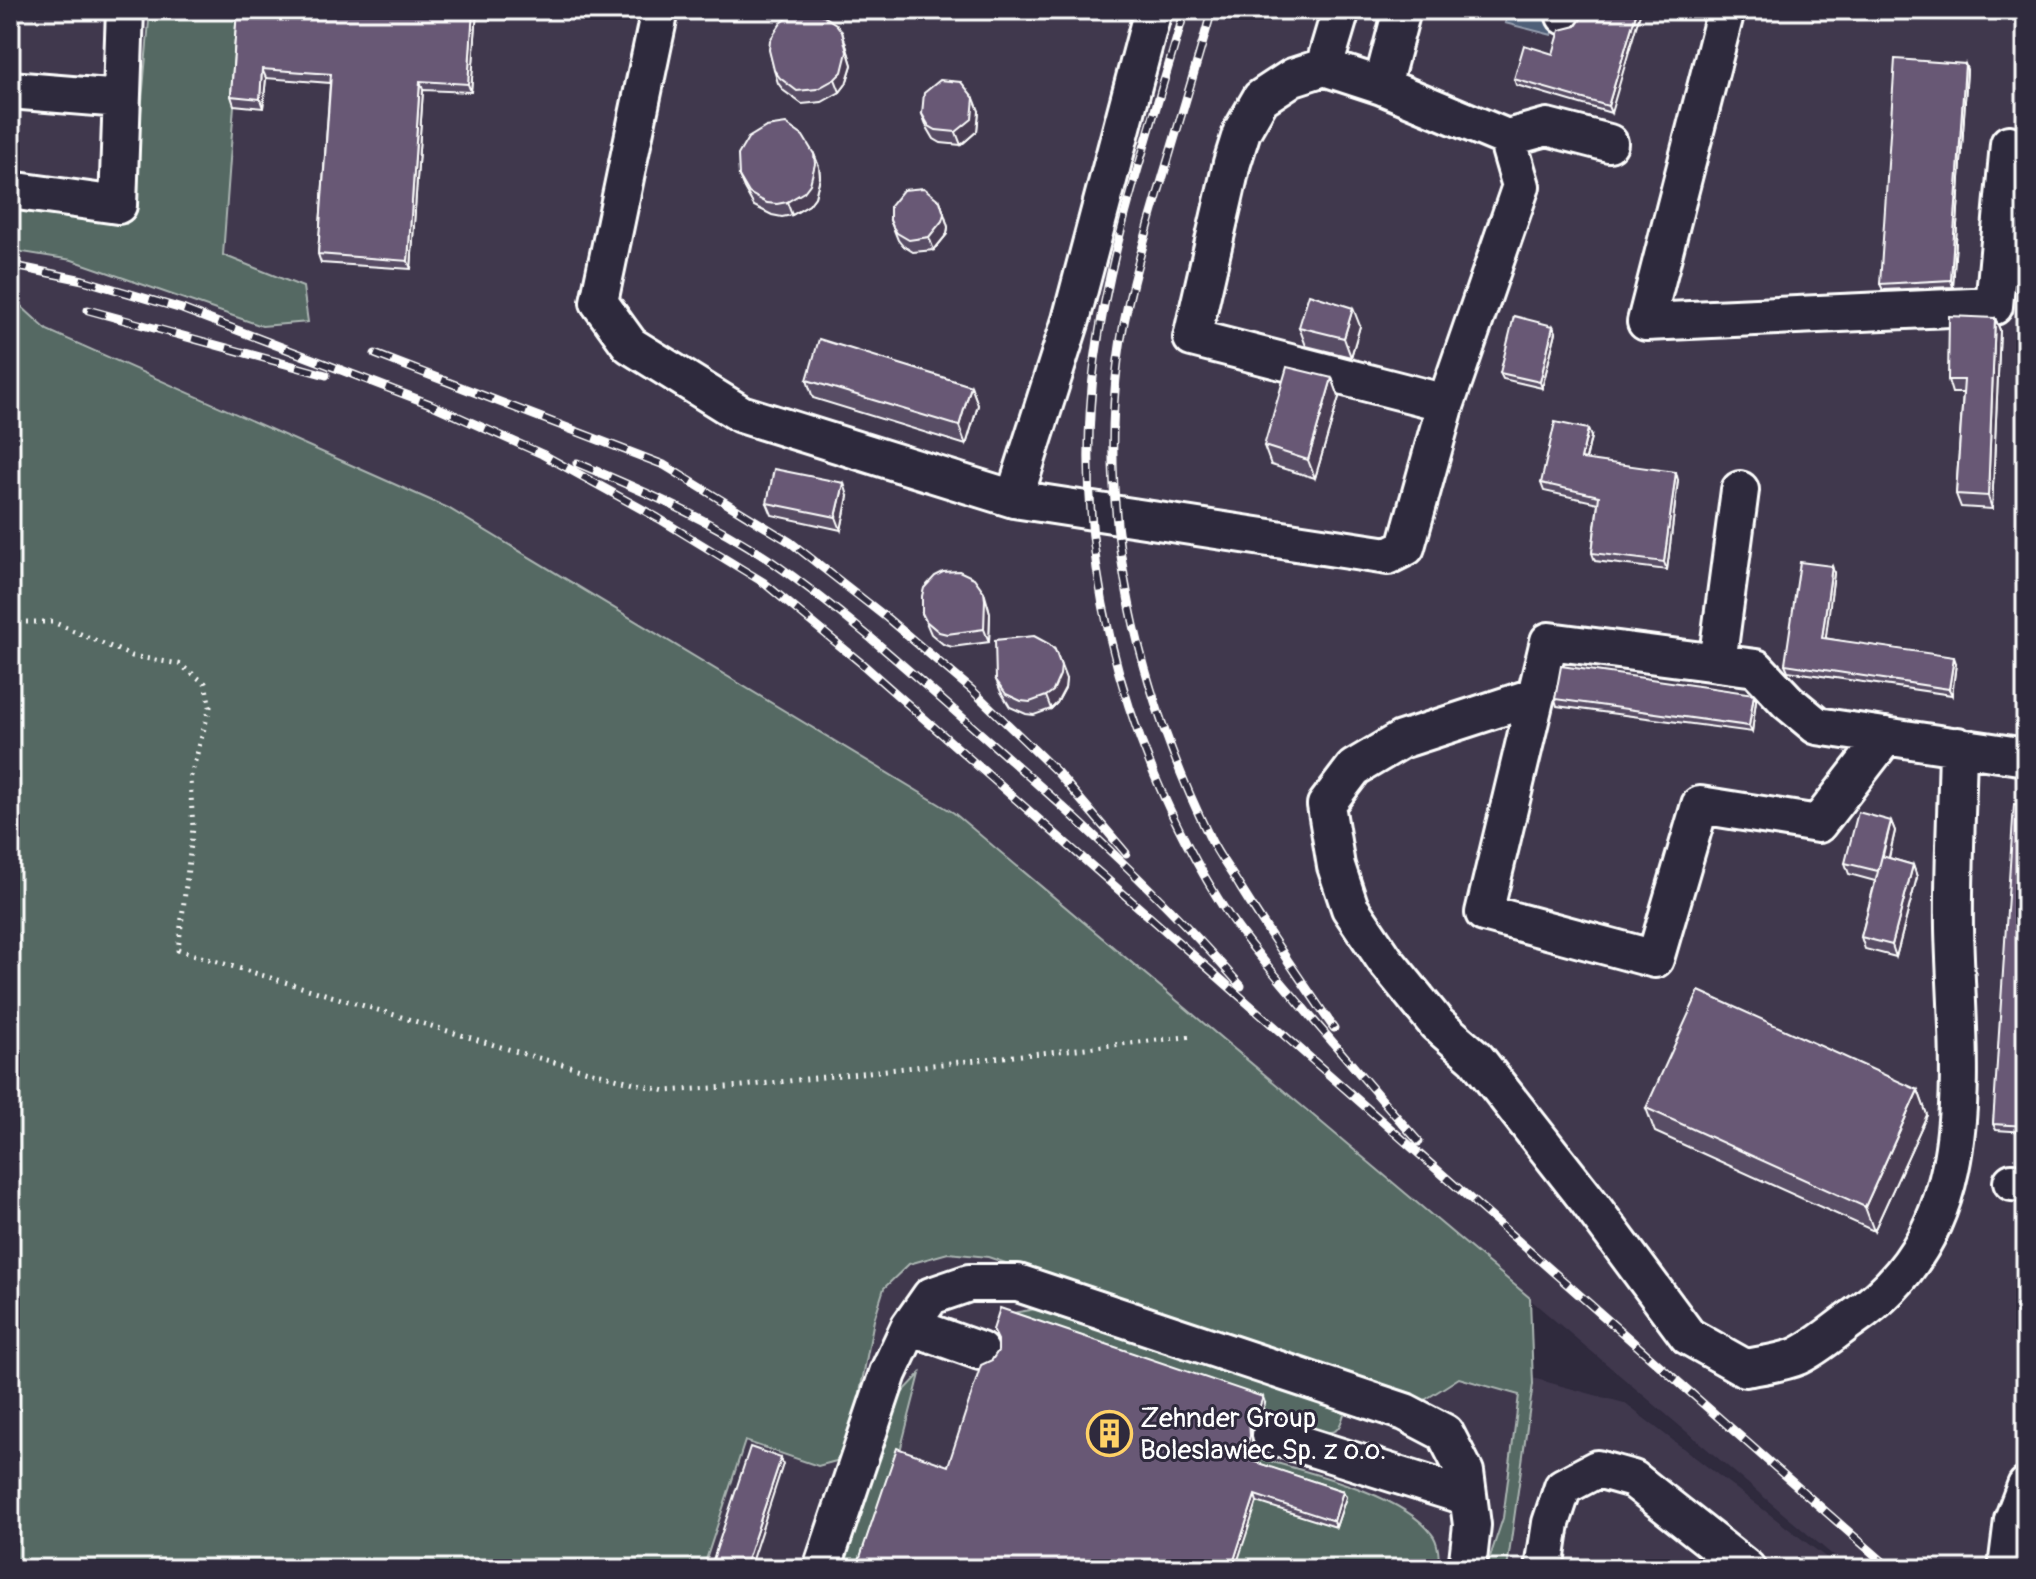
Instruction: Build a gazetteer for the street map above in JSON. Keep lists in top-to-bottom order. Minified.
{"places":{"building":["Zehnder Group Boleslawiec Sp. z o.o."]}}
